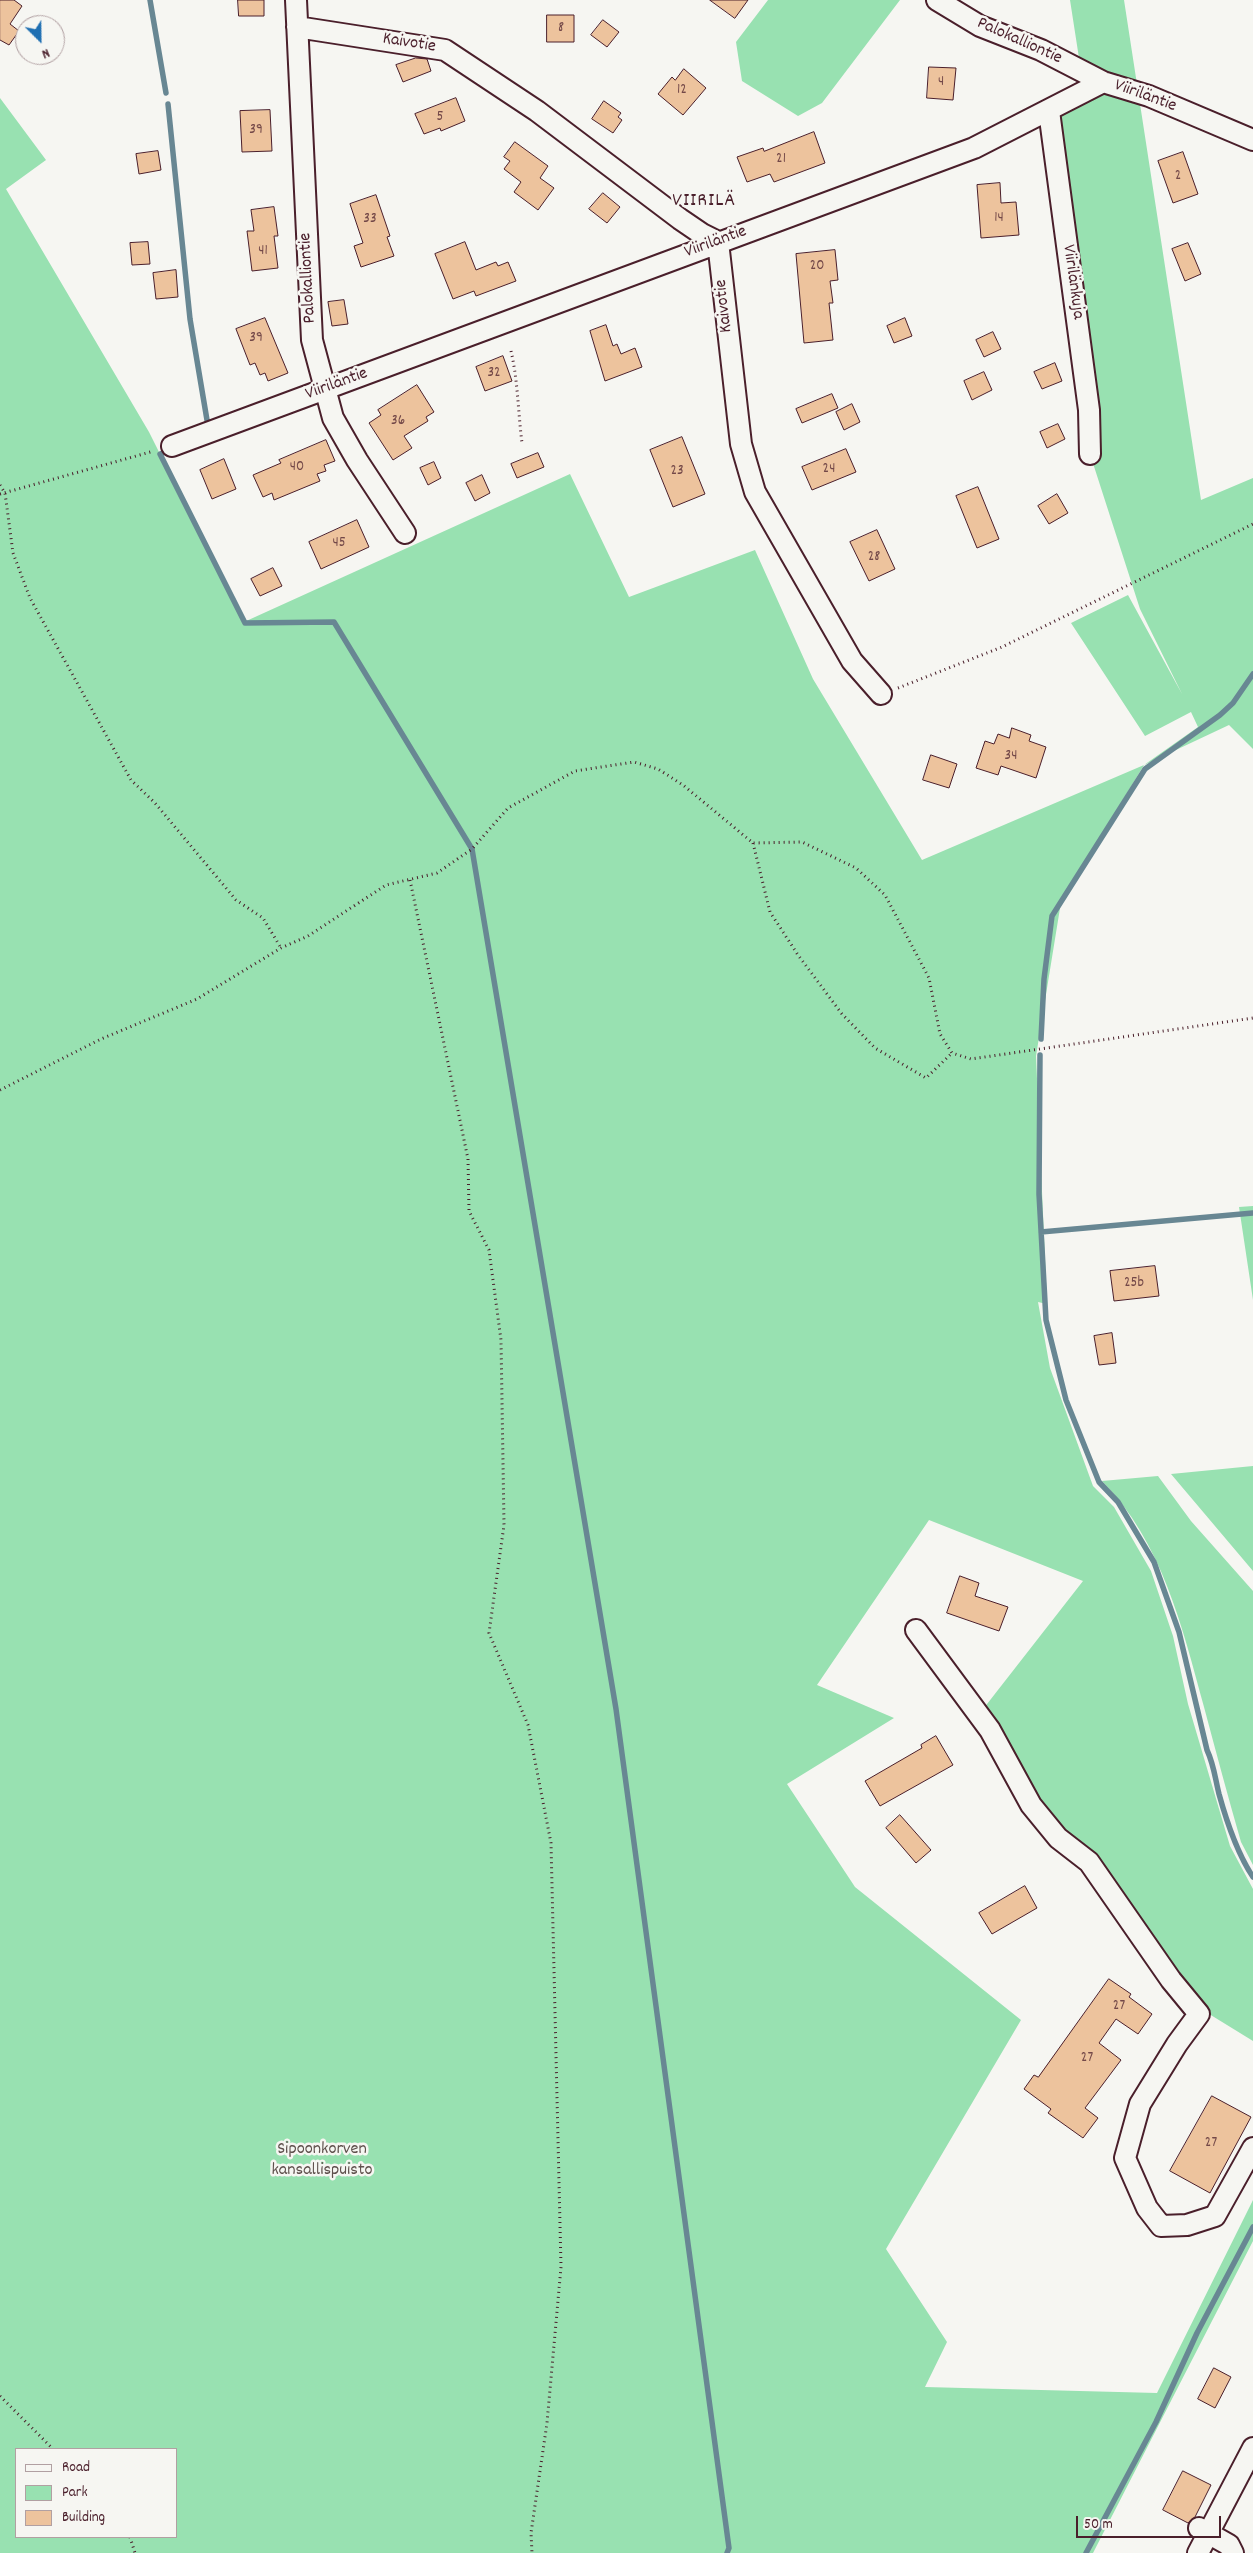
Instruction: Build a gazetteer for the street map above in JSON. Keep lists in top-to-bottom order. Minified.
{"streets":{"street":["Palokalliontie","Kaivotie","Viiriläntie","Viirilänkuja"]},"crossings":[["Palokalliontie","Kaivotie"],["Palokalliontie","Viiriläntie"],["Kaivotie","Viiriläntie"],["Viiriläntie","Viirilänkuja"]],"districts":["VIIRILÄ"],"parks":["Sipoonkorven kansallispuisto"],"house_numbers":["8","4","12","5","39","21","2","14","33","41","20","39","32","36","40","24","23","45","28","34","25b","27","27","27"],"legend":["Road","Park","Building"],"scale_bar":"50 m","north":"bottom right"}
